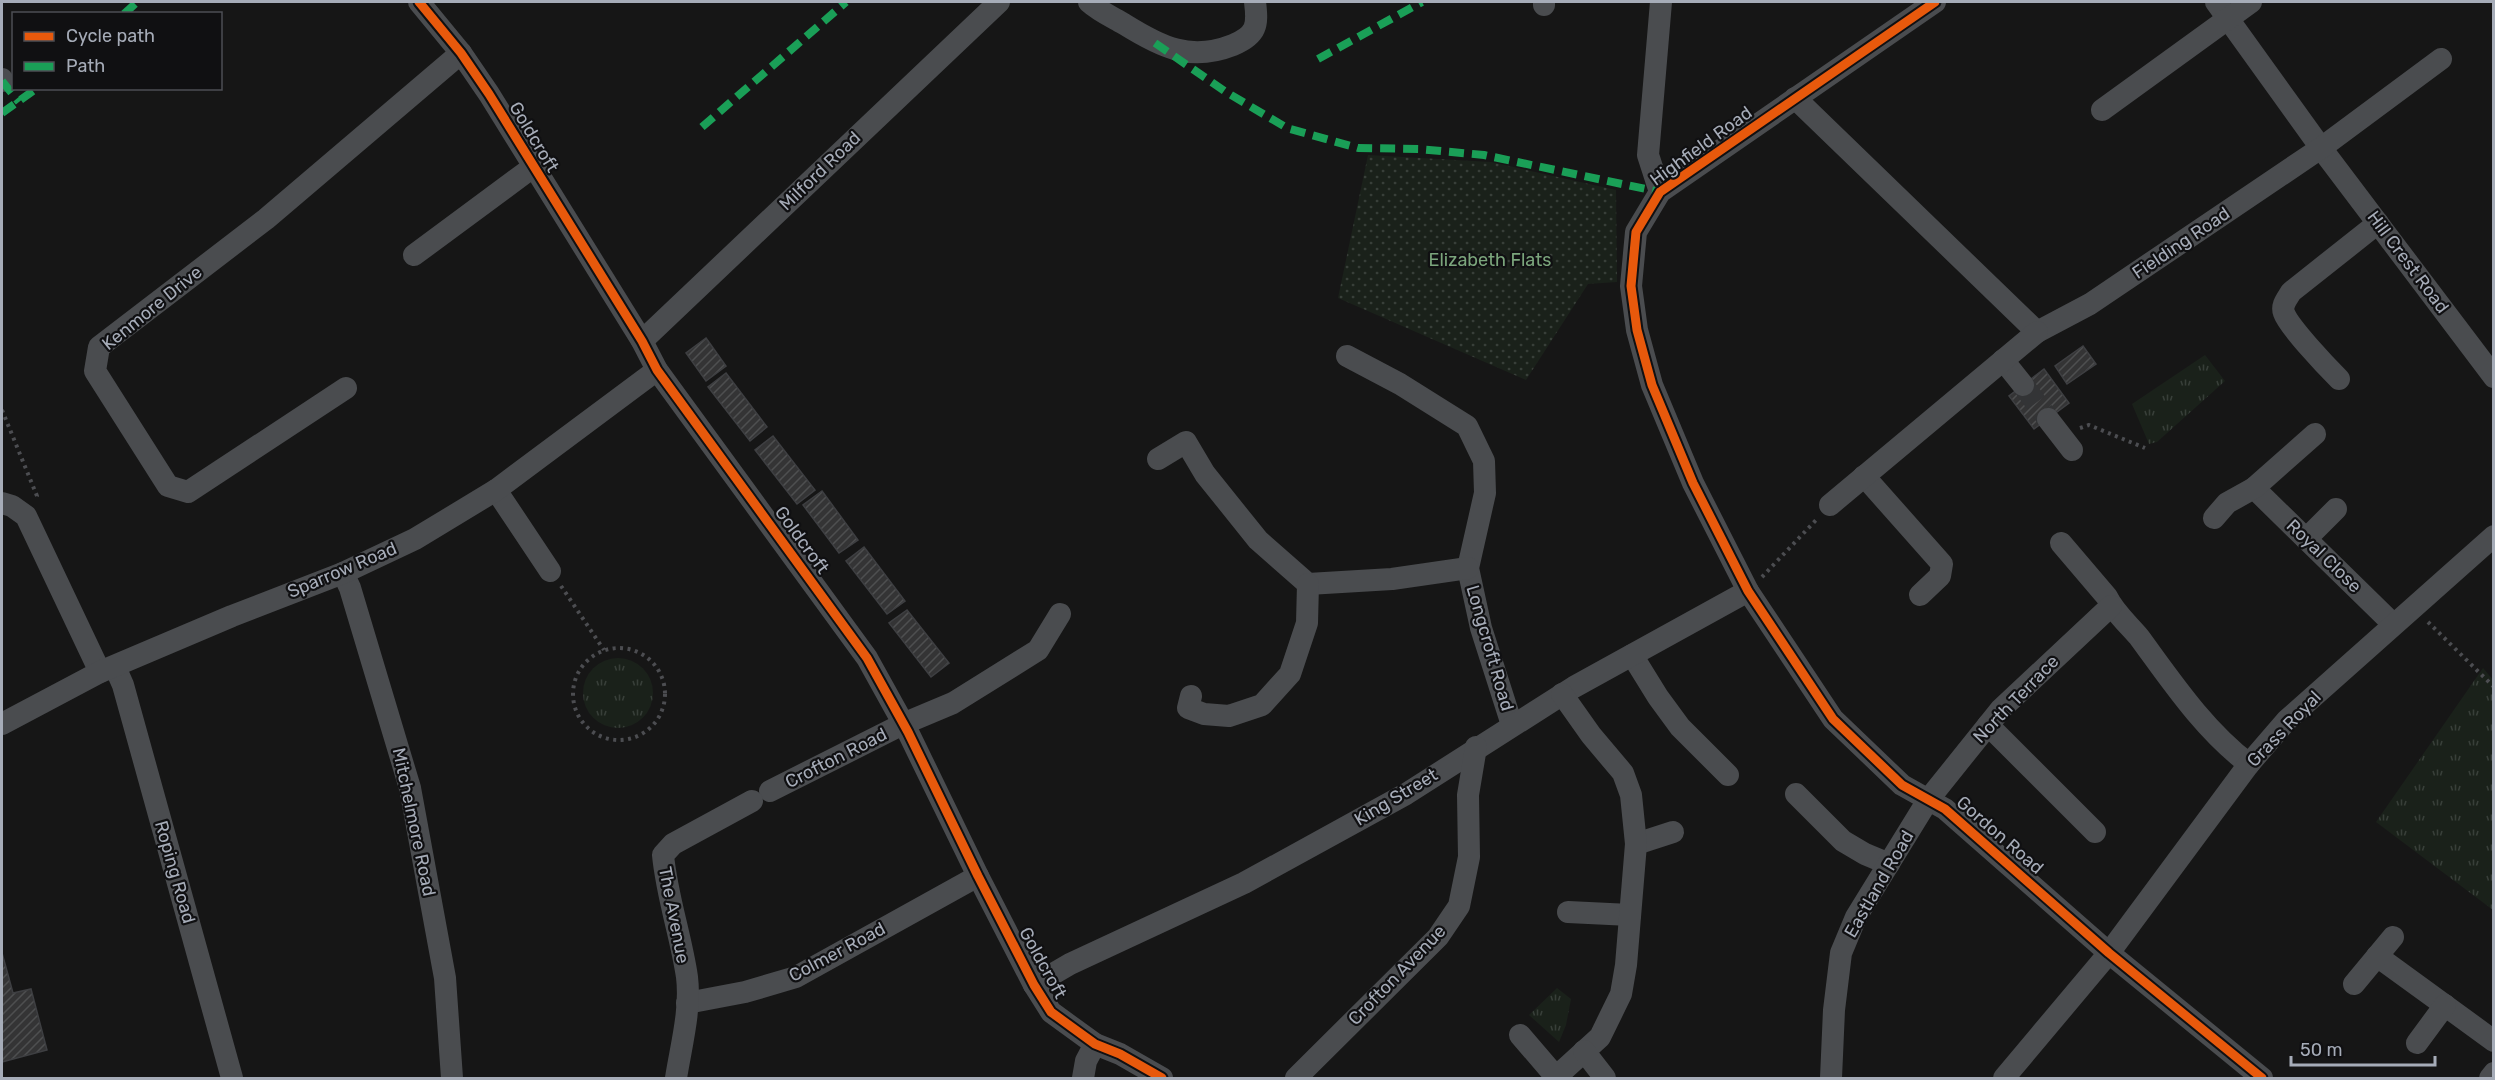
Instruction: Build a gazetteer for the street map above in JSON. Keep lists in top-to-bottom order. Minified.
{"streets":{"street":["Goldcroft","Highfield Road","Milford Road","Fielding Road","Hill Crest Road","Kenmore Drive","Royal Close","Sparrow Road","Longcroft Road","North Terrace","Grass Royal","Crofton Road","King Street","Mitchelmore Road","Gordon Road","Roping Road","Eastland Road","The Avenue","Colmer Road","Crofton Avenue"]},"crossings":[["Goldcroft","Milford Road"],["Goldcroft","Kenmore Drive"],["Goldcroft","Sparrow Road"],["Goldcroft","Crofton Road"],["Goldcroft","King Street"],["Goldcroft","Colmer Road"],["Highfield Road","King Street"],["Highfield Road","Gordon Road"],["Fielding Road","Hill Crest Road"],["Royal Close","Grass Royal"],["Sparrow Road","Mitchelmore Road"],["Sparrow Road","Roping Road"],["Longcroft Road","King Street"],["North Terrace","Gordon Road"],["North Terrace","Eastland Road"],["Grass Royal","Gordon Road"],["Crofton Road","The Avenue"],["King Street","Gordon Road"],["King Street","Crofton Avenue"],["Gordon Road","Eastland Road"],["The Avenue","Colmer Road"]],"parks":["Elizabeth Flats"],"legend":["Cycle path","Path"],"scale_bar":"50 m"}
